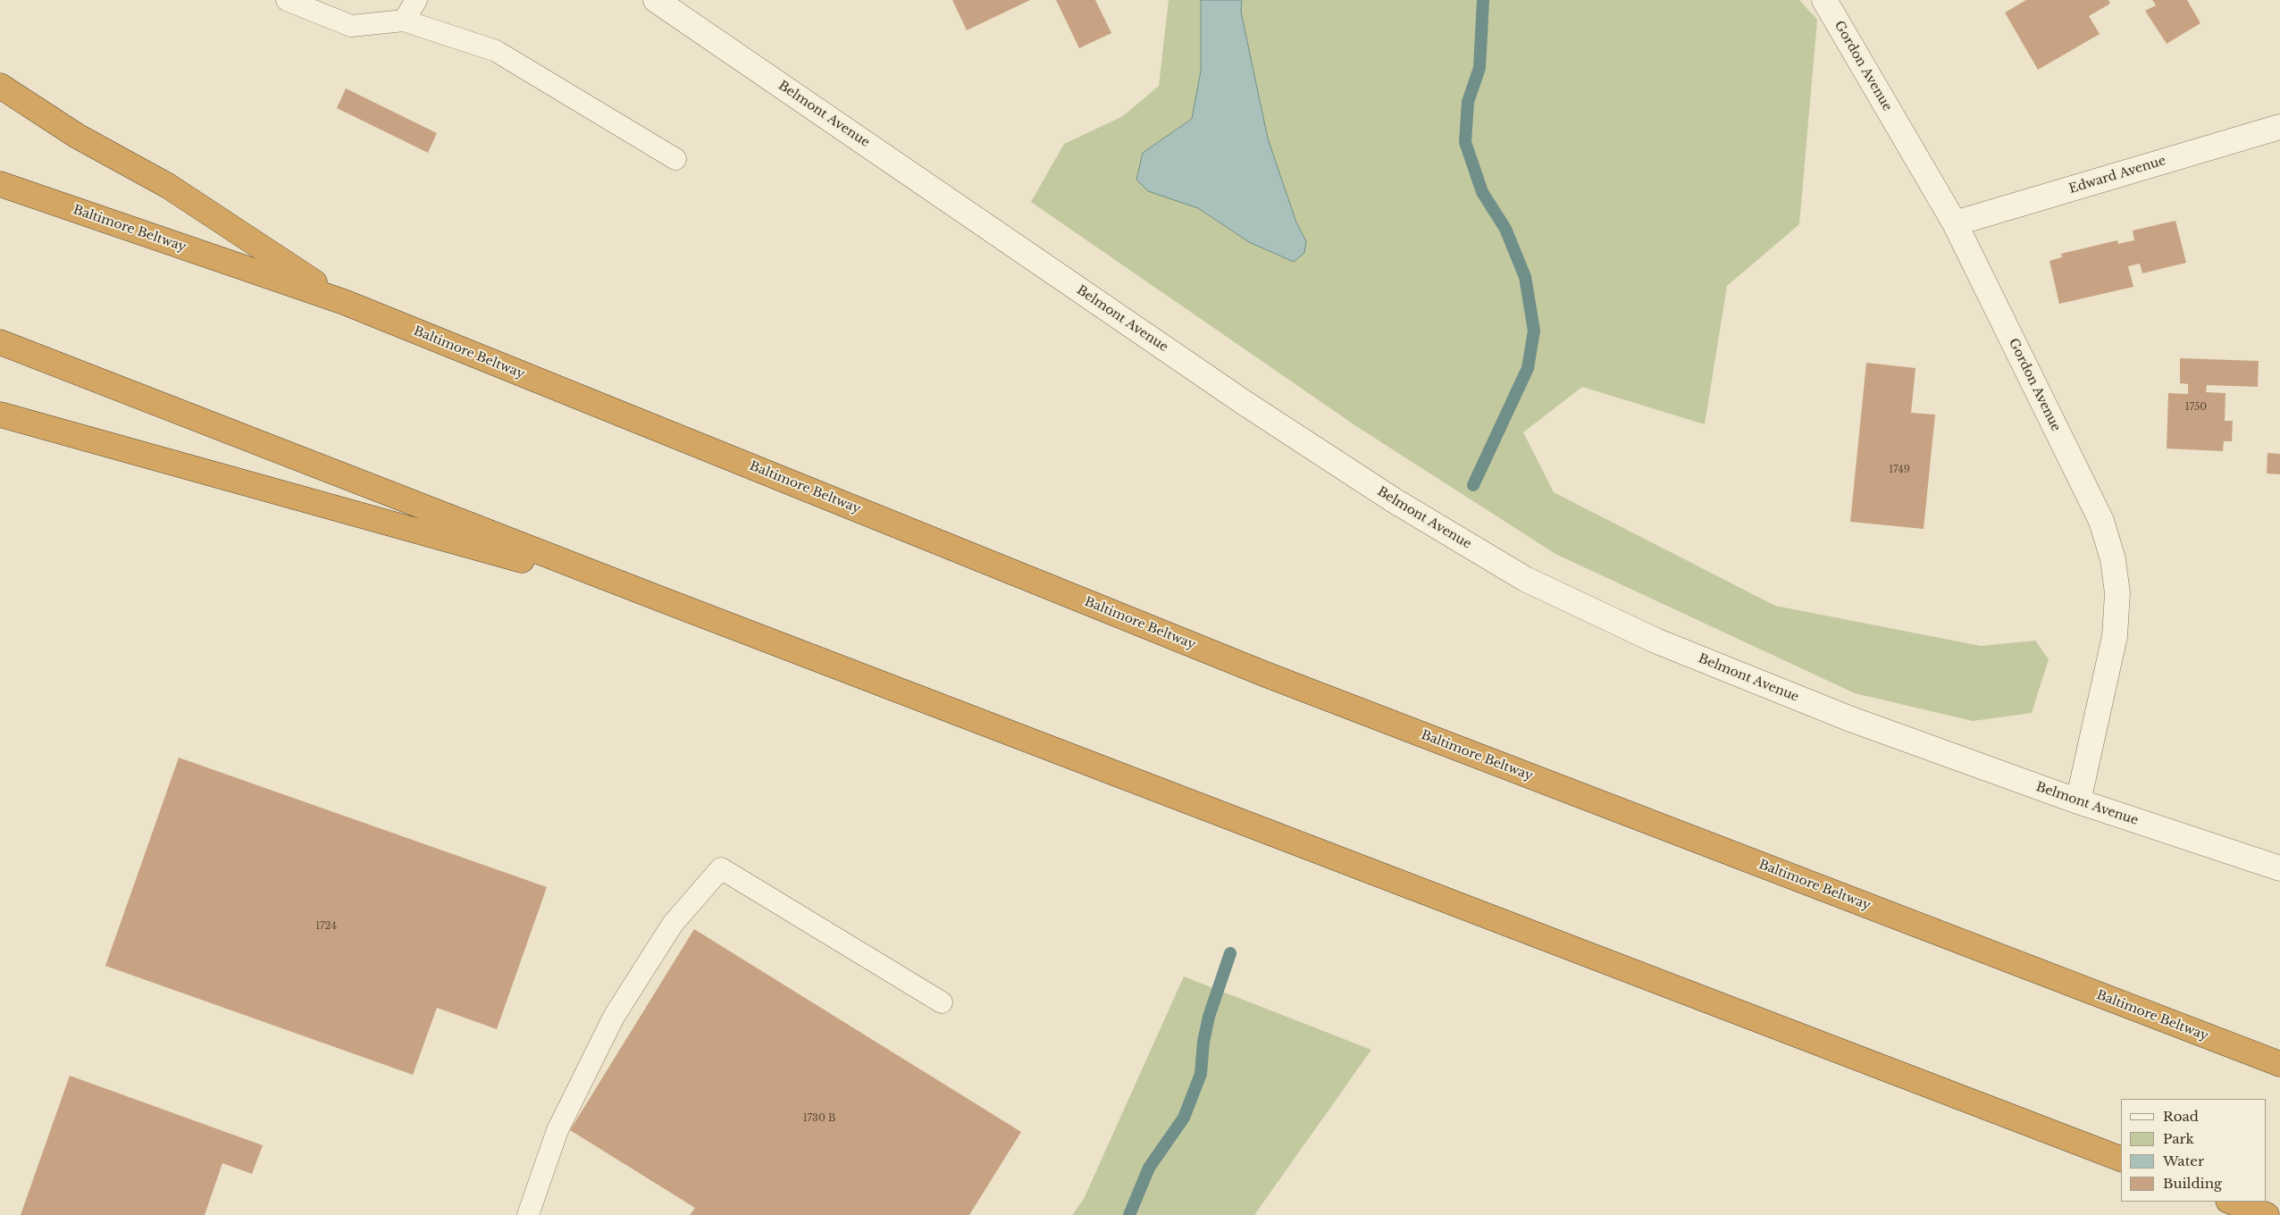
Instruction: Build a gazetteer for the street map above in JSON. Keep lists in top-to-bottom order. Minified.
{"streets":{"highway":["Baltimore Beltway"],"street":["Gordon Avenue","Belmont Avenue","Edward Avenue"]},"crossings":[["Gordon Avenue","Belmont Avenue"],["Gordon Avenue","Edward Avenue"]],"house_numbers":["1750","1749","1724","1730 B"],"legend":["Road","Park","Water","Building"]}
